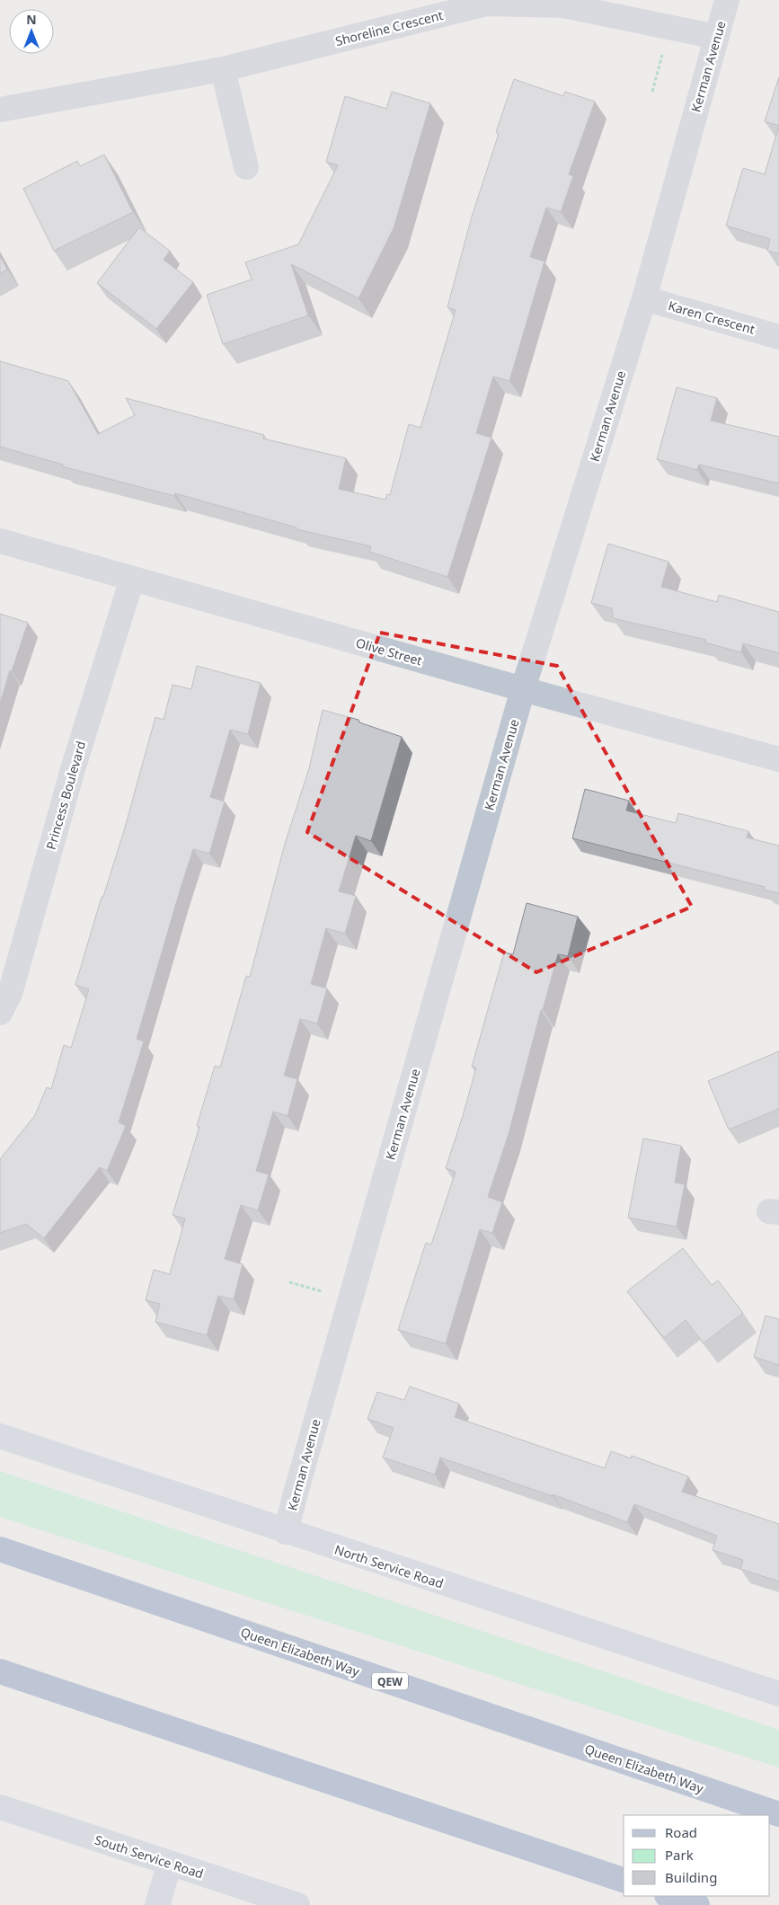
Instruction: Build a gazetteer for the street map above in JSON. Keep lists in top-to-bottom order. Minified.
{"streets":{"highway":["Queen Elizabeth Way","QEW"],"street":["Shoreline Crescent","Kerman Avenue","Karen Crescent","Olive Street","Princess Boulevard","North Service Road","South Service Road"]},"crossings":[["Shoreline Crescent","Kerman Avenue"],["Kerman Avenue","Karen Crescent"],["Kerman Avenue","Olive Street"],["Kerman Avenue","North Service Road"],["Olive Street","Princess Boulevard"]],"legend":["Road","Park","Building"],"north":"top"}
